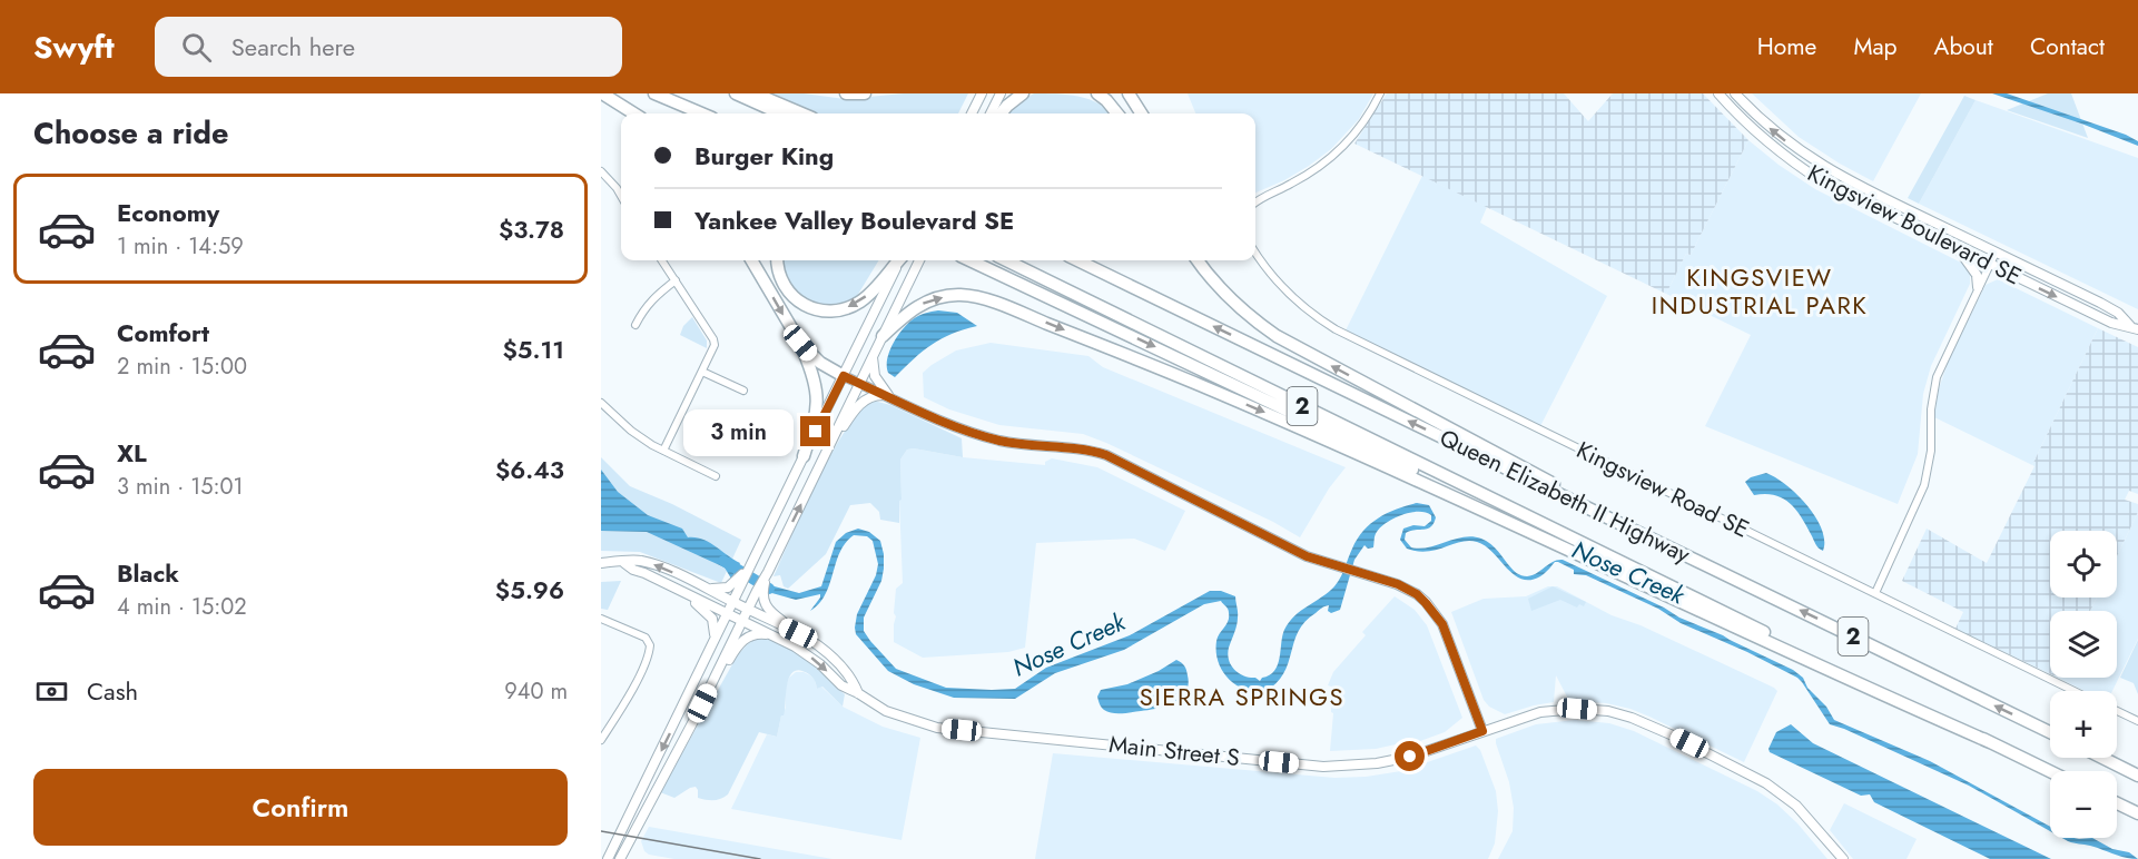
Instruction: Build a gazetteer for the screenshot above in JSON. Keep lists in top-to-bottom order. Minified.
{"streets":{"highway":["2","Queen Elizabeth II Highway"],"main road":["Kingsview Boulevard SE","Main Street S"],"street":["Kingsview Road SE"]},"districts":["KINGSVIEW INDUSTRIAL PARK","SIERRA SPRINGS"],"water":["Nose Creek"],"page":{"header":"Swyft","search":"Search here","nav":["Home","Map","About","Contact"],"heading":"Choose a ride","banner":["Burger King","Yankee Valley Boulevard SE"],"list":[{"name":"Economy","note":"1 min · 14:59","value":"$3.78"},{"name":"Comfort","note":"2 min · 15:00","value":"$5.11"},{"name":"XL","note":"3 min · 15:01","value":"$6.43"},{"name":"Black","note":"4 min · 15:02","value":"$5.96"}],"bubble":"3 min","map_buttons":["+","−"],"pay":["Cash","940 m"],"buttons":"Confirm"}}
